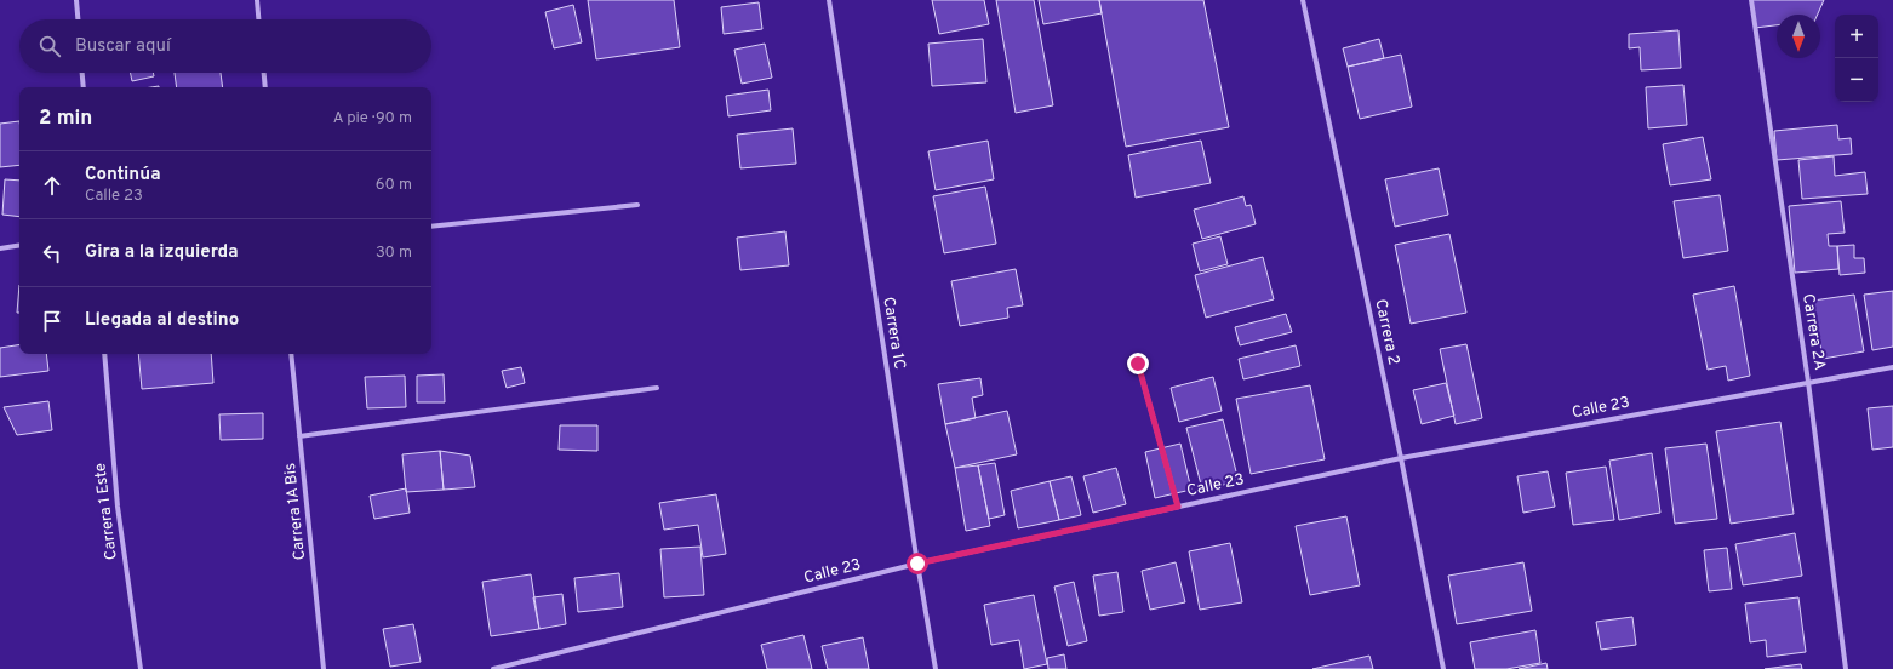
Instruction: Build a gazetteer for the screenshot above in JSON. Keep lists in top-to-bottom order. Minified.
{"streets":{"street":["Carrera 2","Carrera 2A","Carrera 1C","Calle 23","Carrera 1 Este","Carrera 1A Bis"]},"crossings":[["Carrera 2","Calle 23"],["Carrera 2A","Calle 23"],["Carrera 1C","Calle 23"]],"north":"bottom","page":{"map_buttons":["+","−"],"search":"Buscar aquí","heading":["2 min","A pie · 90 m"],"list":[["Continúa","Calle 23","60 m"],["Gira a la izquierda","30 m"],"Llegada al destino"]}}
